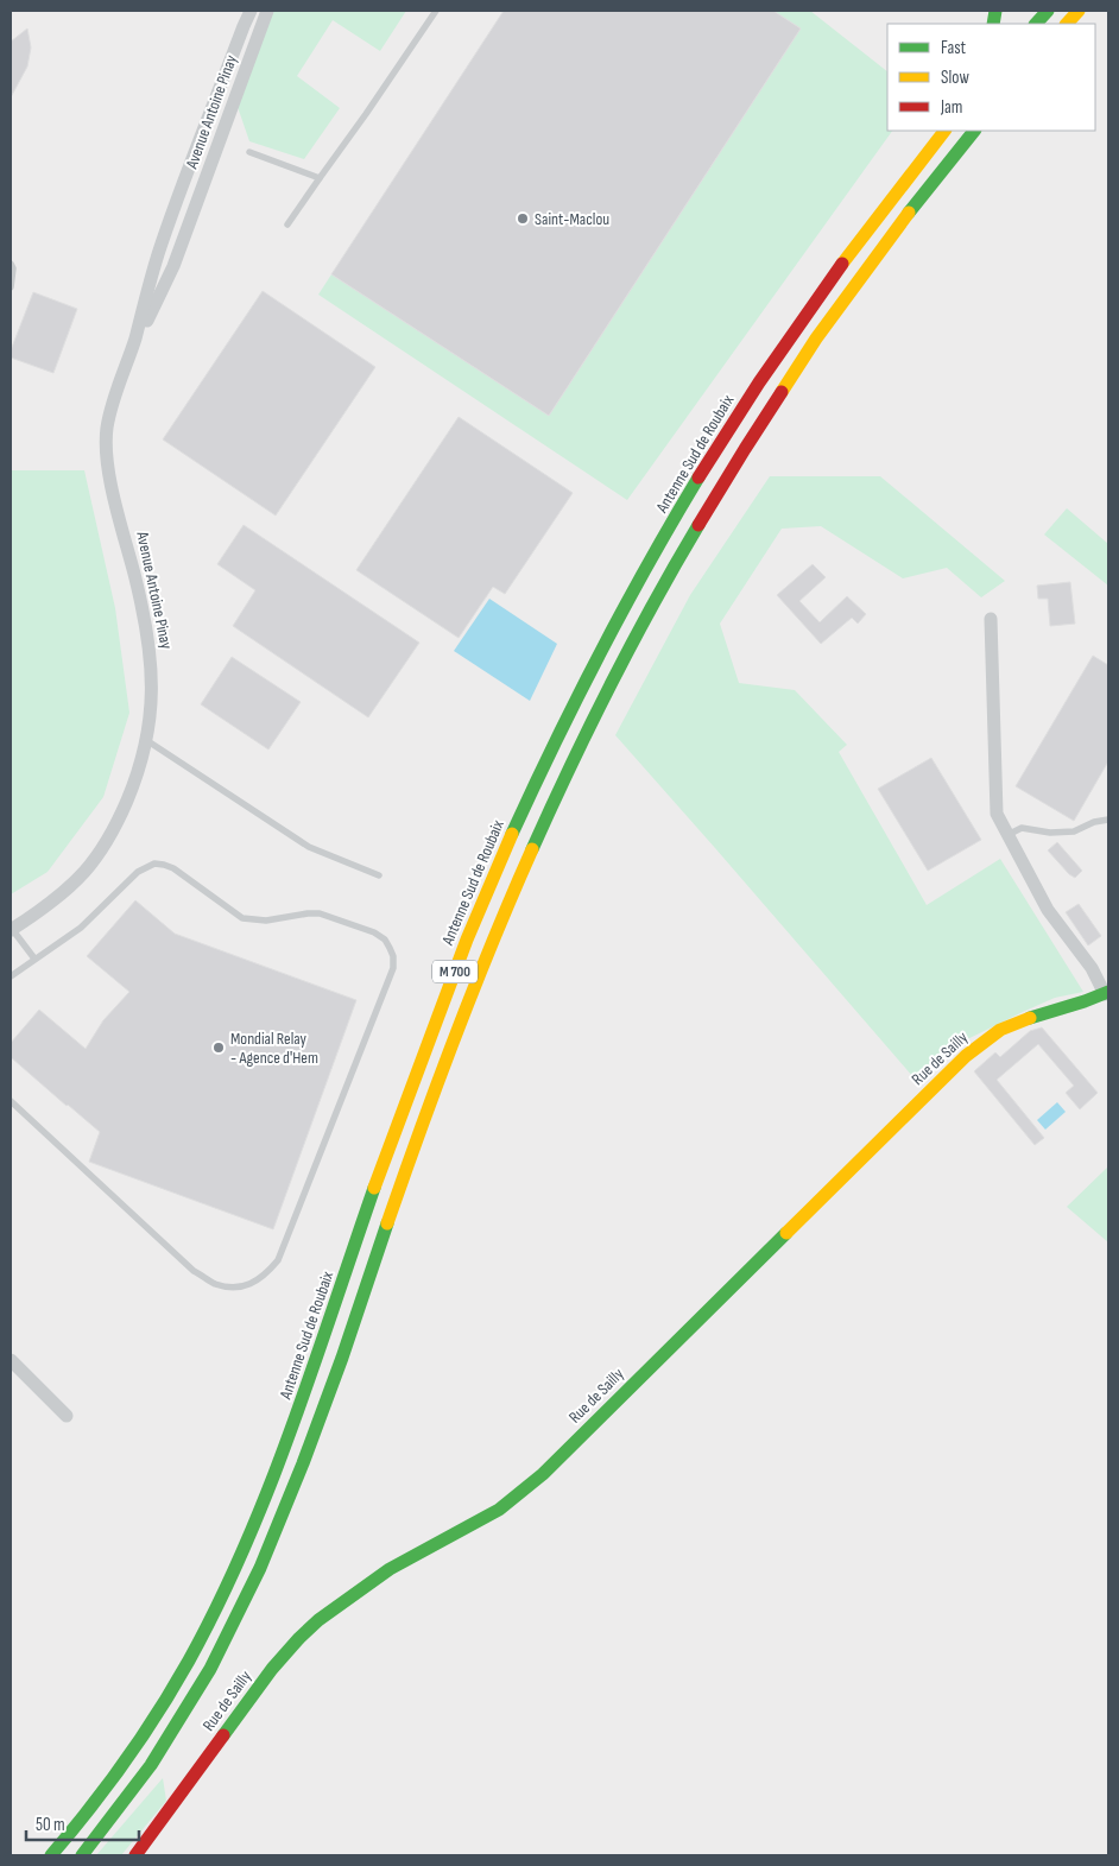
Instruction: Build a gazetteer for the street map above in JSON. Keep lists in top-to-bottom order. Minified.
{"streets":{"main road":["Antenne Sud de Roubaix","M 700","Rue de Sailly"],"street":["Avenue Antoine Pinay"]},"places":["Saint-Maclou","Mondial Relay - Agence d'Hem"],"legend":["Fast","Slow","Jam"],"scale_bar":"50 m"}
